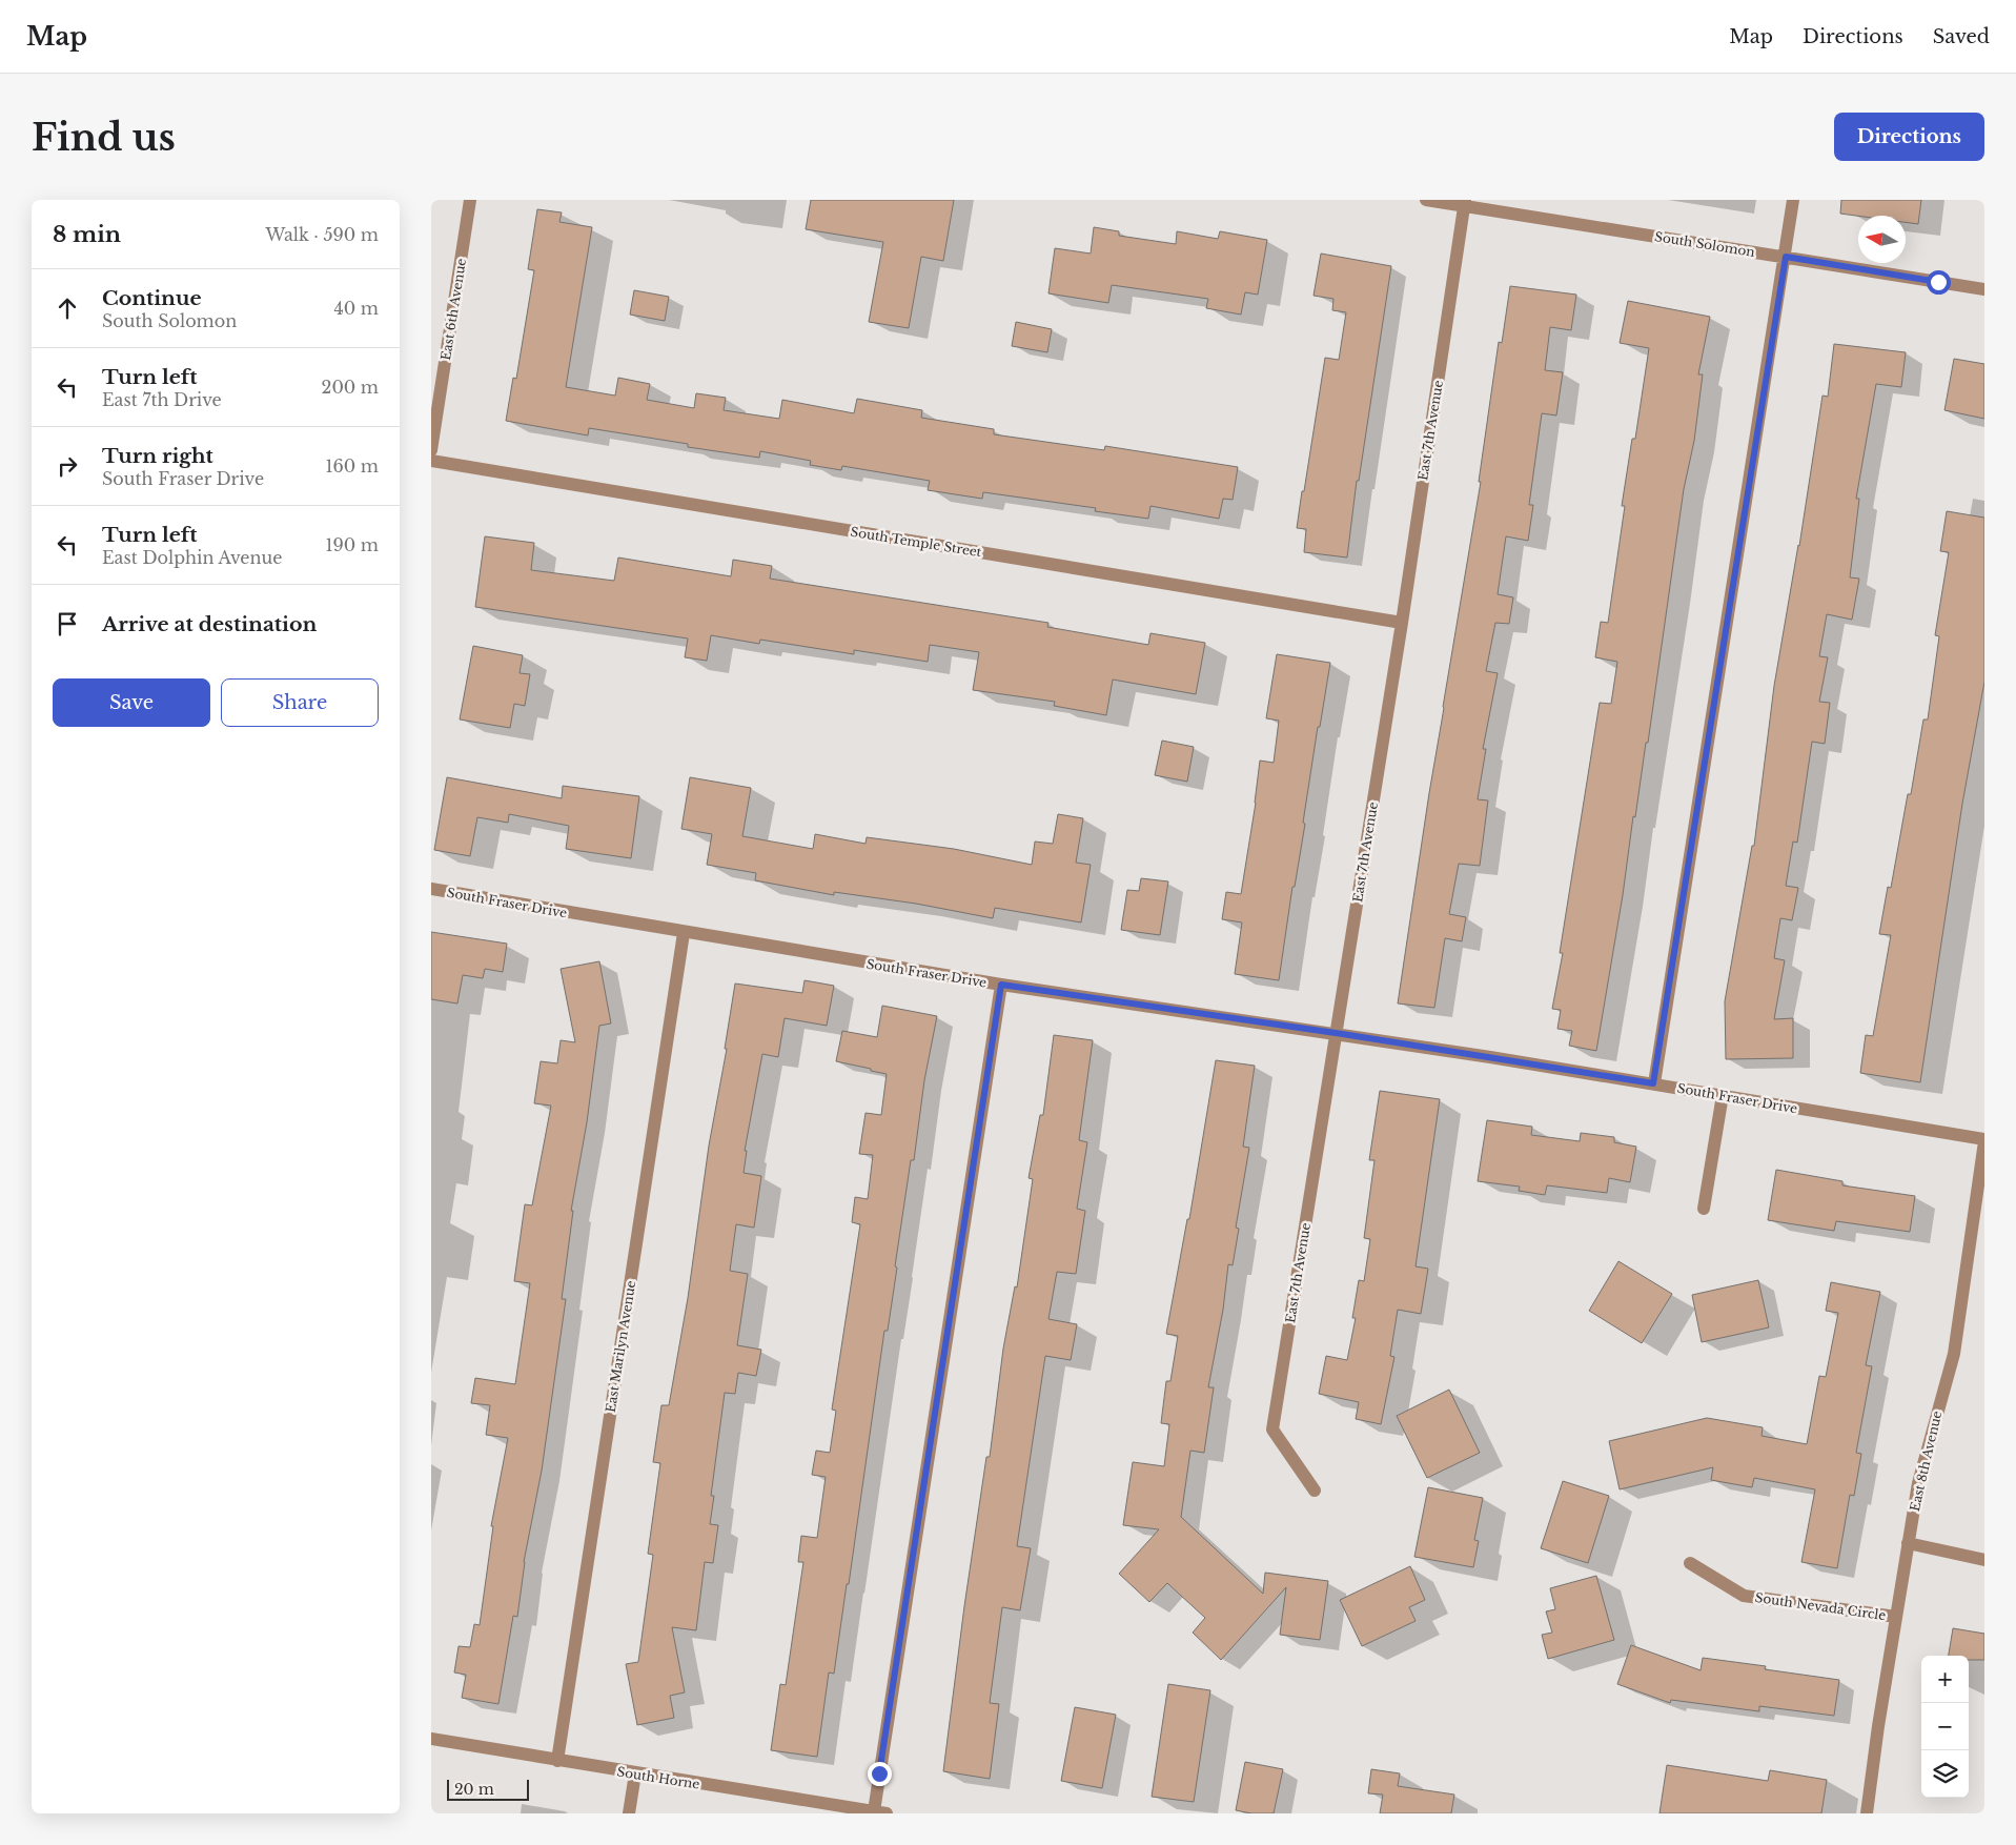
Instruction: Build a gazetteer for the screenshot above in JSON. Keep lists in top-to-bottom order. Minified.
{"streets":{"street":["South Solomon","East 6th Avenue","East 7th Avenue","South Temple Street","South Fraser Drive","East Marilyn Avenue","East 8th Avenue","South Nevada Circle","South Horne"]},"crossings":[["South Solomon","East 7th Avenue"],["East 7th Avenue","South Temple Street"],["East 7th Avenue","South Fraser Drive"],["South Fraser Drive","East Marilyn Avenue"],["South Fraser Drive","East 8th Avenue"],["East Marilyn Avenue","South Horne"],["East 8th Avenue","South Nevada Circle"]],"scale_bar":"20 m","north":"left","page":{"header":"Map","nav":["Map","Directions","Saved"],"buttons":["Directions",["Save","Share"]],"title":"Find us","heading":["8 min","Walk · 590 m"],"list":[["Continue","South Solomon","40 m"],["Turn left","East 7th Drive","200 m"],["Turn right","South Fraser Drive","160 m"],["Turn left","East Dolphin Avenue","190 m"],"Arrive at destination"],"map_buttons":["+","−"],"scale":"20 m"}}
